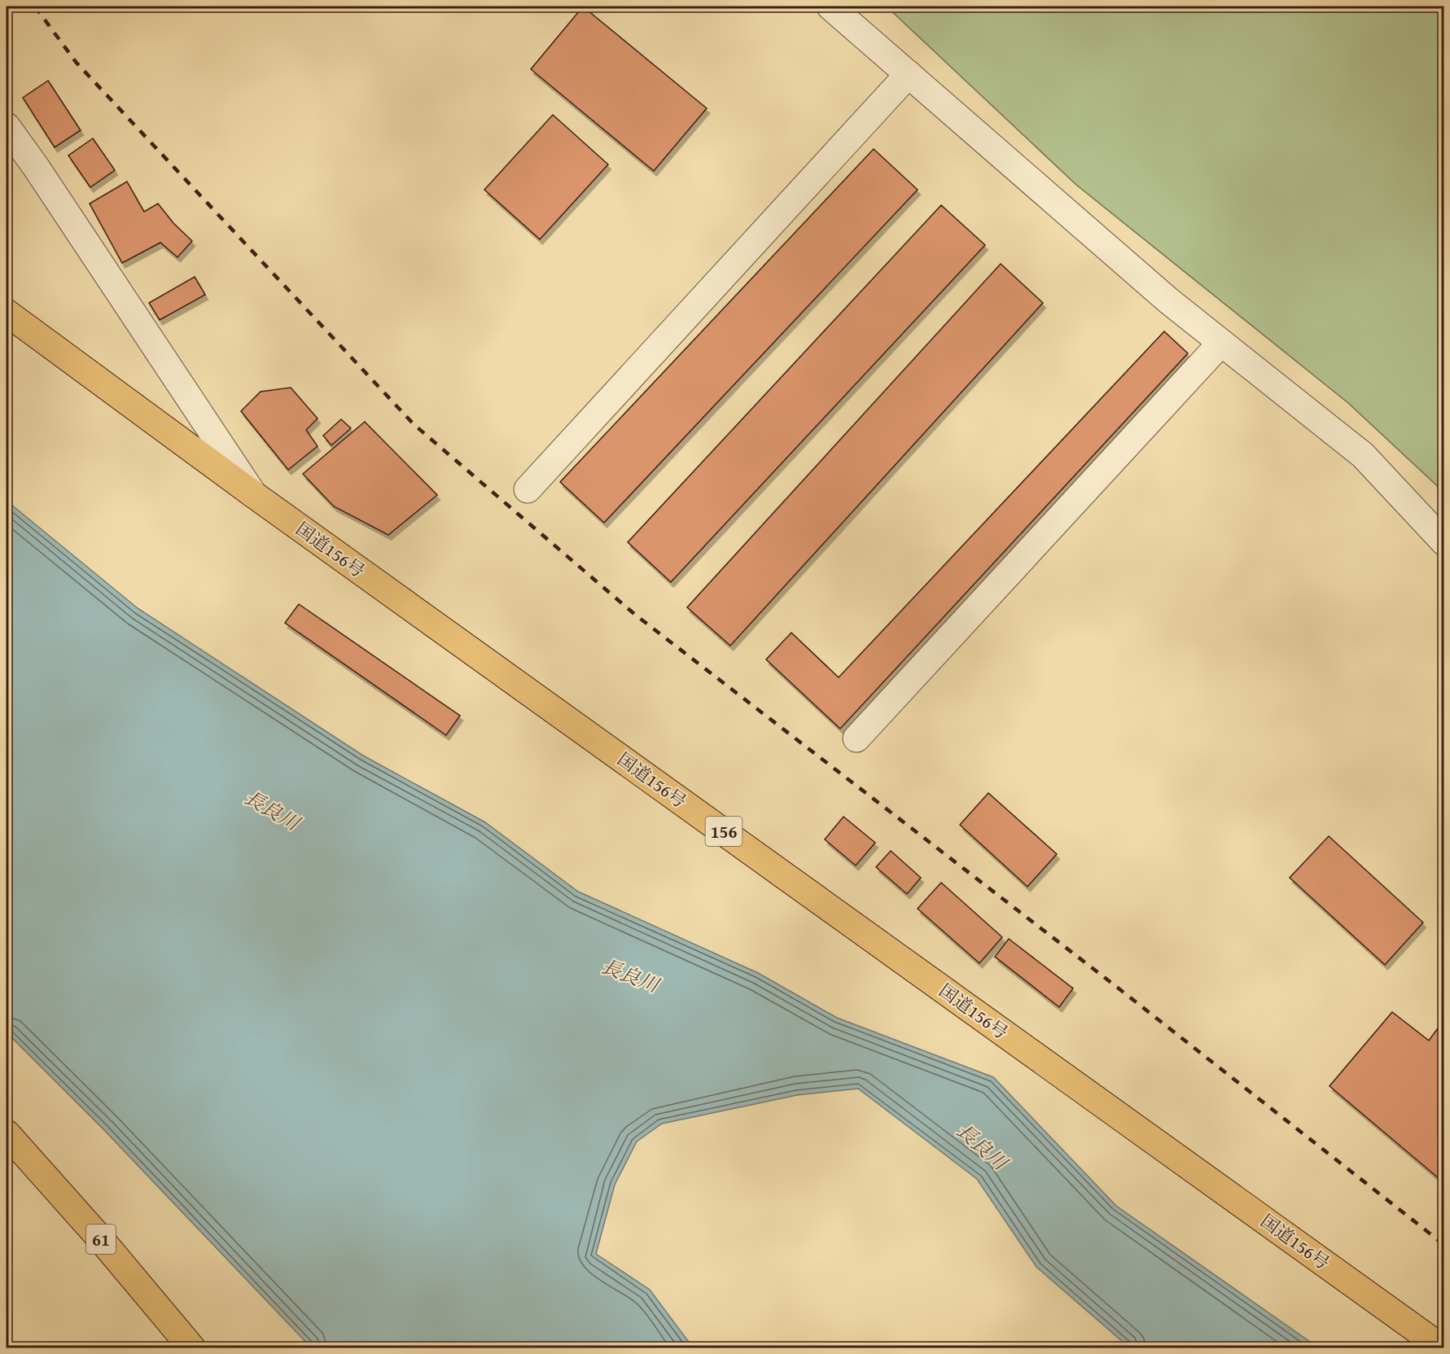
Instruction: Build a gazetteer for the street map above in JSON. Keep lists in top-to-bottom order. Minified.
{"streets":{"main road":["国道156号","156","61"]},"water":["長良川"]}
